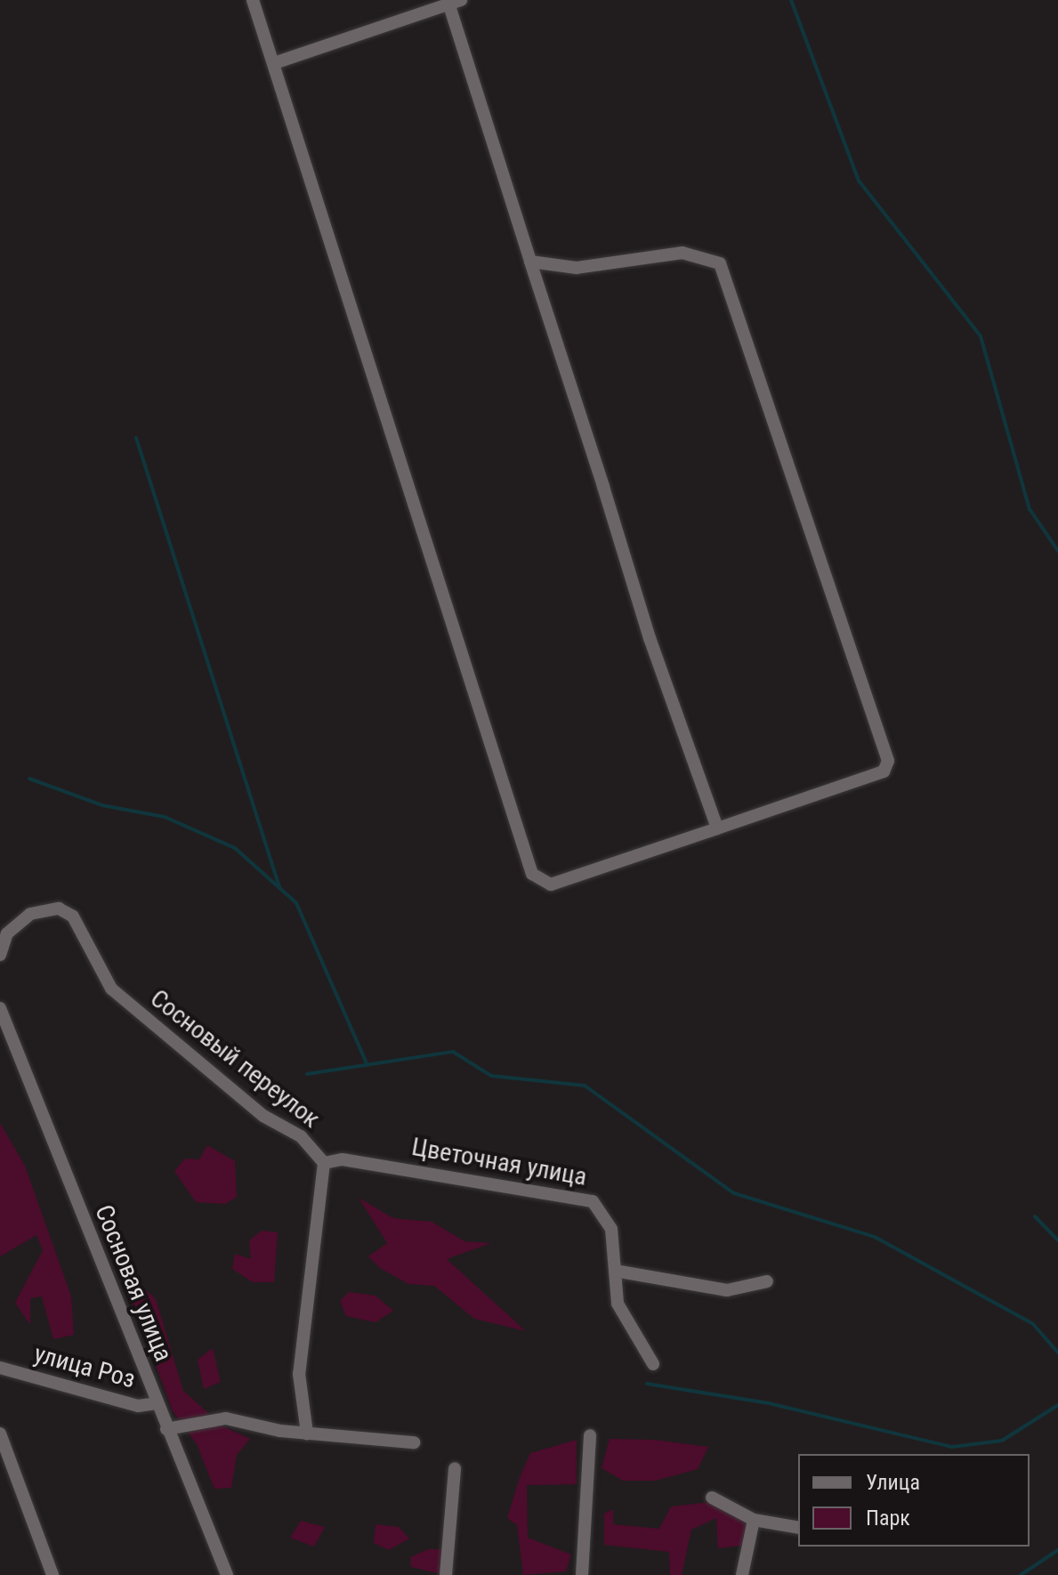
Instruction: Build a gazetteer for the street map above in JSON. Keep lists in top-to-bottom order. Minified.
{"streets":{"street":["Сосновый переулок","Цветочная улица","Сосновая улица","улица Роз"]},"crossings":[["Сосновый переулок","Цветочная улица"],["Сосновая улица","улица Роз"]],"legend":["Улица","Парк"]}
